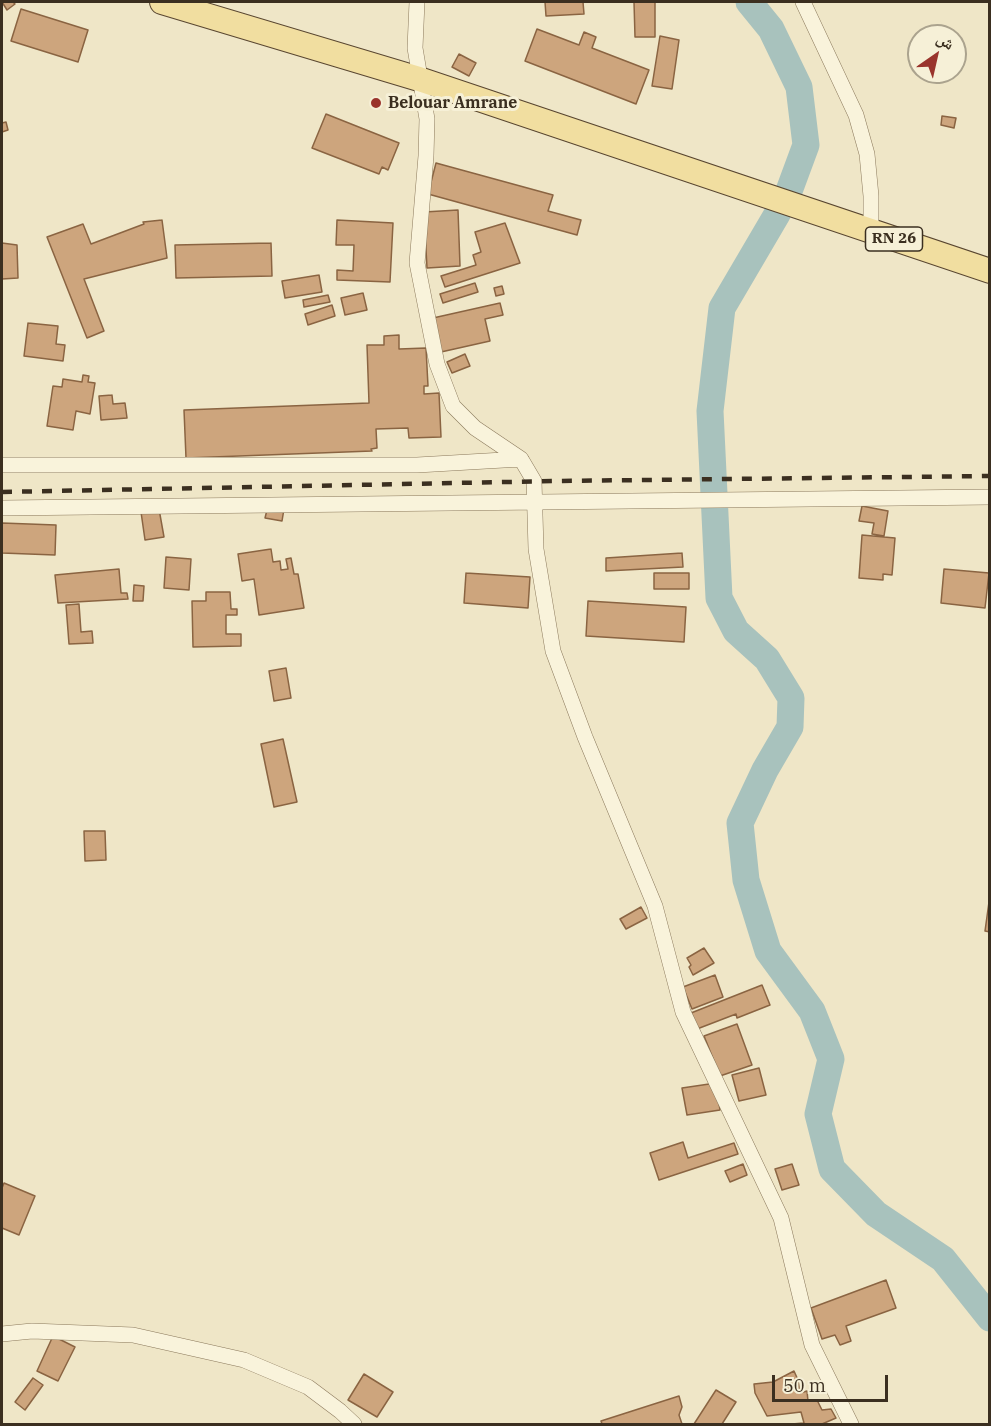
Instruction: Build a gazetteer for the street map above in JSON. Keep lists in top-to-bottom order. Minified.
{"streets":{"main road":["RN 26"]},"places":["Belouar Amrane"],"scale_bar":"50 m","north":"top right"}
